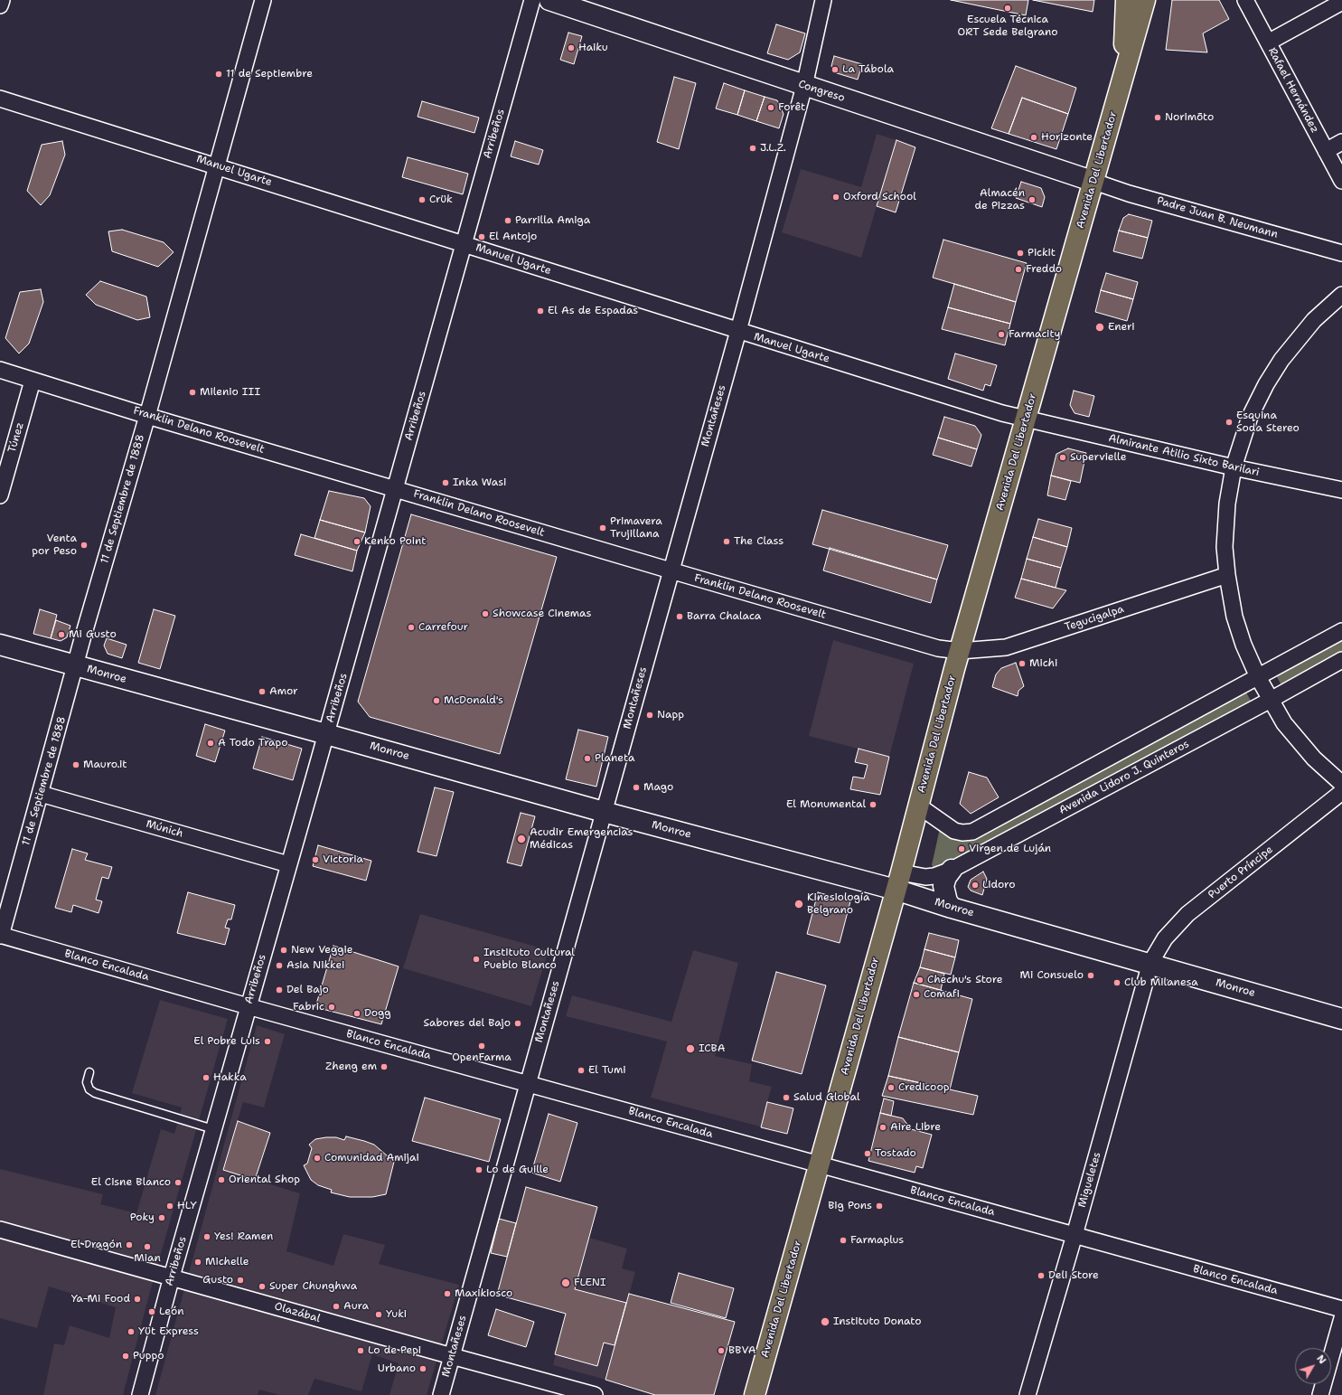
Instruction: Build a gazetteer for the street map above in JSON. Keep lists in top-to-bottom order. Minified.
{"streets":{"main road":["Congreso","Avenida Del Libertador","Monroe"],"street":["Rafael Hernández","Arribeños","Manuel Ugarte","Padre Juan B. Neumann","Montañeses","Franklin Delano Roosevelt","Túnez","Almirante Atilio Sixto Barilari","11 de Septiembre de 1888","Tegucigalpa","Avenida Lidoro J. Quinteros","Múnich","Puerto Príncipe","Blanco Encalada","Migueletes","Olazábal"]},"crossings":[["Congreso","Avenida Del Libertador"],["Congreso","Padre Juan B. Neumann"],["Congreso","Montañeses"],["Arribeños","Manuel Ugarte"],["Arribeños","Franklin Delano Roosevelt"],["Arribeños","Monroe"],["Arribeños","Múnich"],["Arribeños","Blanco Encalada"],["Arribeños","Olazábal"],["Avenida Del Libertador","Manuel Ugarte"],["Avenida Del Libertador","Padre Juan B. Neumann"],["Avenida Del Libertador","Franklin Delano Roosevelt"],["Avenida Del Libertador","Almirante Atilio Sixto Barilari"],["Avenida Del Libertador","Tegucigalpa"],["Avenida Del Libertador","Monroe"],["Avenida Del Libertador","Avenida Lidoro J. Quinteros"],["Avenida Del Libertador","Blanco Encalada"],["Manuel Ugarte","Montañeses"],["Manuel Ugarte","Almirante Atilio Sixto Barilari"],["Manuel Ugarte","11 de Septiembre de 1888"],["Montañeses","Franklin Delano Roosevelt"],["Montañeses","Monroe"],["Montañeses","Blanco Encalada"],["Montañeses","Olazábal"],["Franklin Delano Roosevelt","Túnez"],["Franklin Delano Roosevelt","11 de Septiembre de 1888"],["Franklin Delano Roosevelt","Tegucigalpa"],["11 de Septiembre de 1888","Monroe"],["11 de Septiembre de 1888","Múnich"],["11 de Septiembre de 1888","Blanco Encalada"],["Monroe","Avenida Lidoro J. Quinteros"],["Monroe","Puerto Príncipe"],["Monroe","Migueletes"],["Puerto Príncipe","Migueletes"],["Blanco Encalada","Migueletes"]],"places":["Escuela Técnica ORT Sede Belgrano","Haiku","La Tábola","11 de Septiembre","Forêt","Norimōto","Horizonte","J.L.Z.","Oxford School","Crük","Almacén de Pizzas","Parrilla Amiga","El Antojo","Pickit","Freddo","El As de Espadas","Eneri","Farmacity","Milenio III","Esquina Soda Stereo","Supervielle","Inka Wasi","Primavera Trujillana","Kenko Point","The Class","Venta por Peso","Showcase Cinemas","Barra Chalaca","Carrefour","Mi Gusto","Michi","Amor","McDonald's","Napp","A Todo Trapo","Planeta","Mauro.it","Mago","El Monumental","Acudir Emergencias Médicas","Virgen de Luján","Victoria","Lidoro","Kinesiología Belgrano","New Veggie","Instituto Cultural Pueblo Blanco","Asia Nikkei","Mi Consuelo","Chechu's Store","Club Milanesa","Del Bajo","Comafi","Fabric","Dogg","Sabores del Bajo","El Pobre Luis","OpenFarma","ICBA","Zheng em","El Tumi","Hakka","Credicoop","Salud Global","Aire Libre","Tostado","Comunidad Amijai","Lo de Guille","Oriental Shop","El Cisne Blanco","HLY","Big Pons","Poky","Yes! Ramen","Farmaplus","El Dragón","Mian","Michelle","Deli Store","Gusto","FLENI","Super Chunghwa","Maxikiosco","Ya-Mi Food","Aura","León","Yuki","Instituto Donato","Yüt Express","Lo de Pepi","BBVA","Puppo","Urbano"],"north":"top right"}
